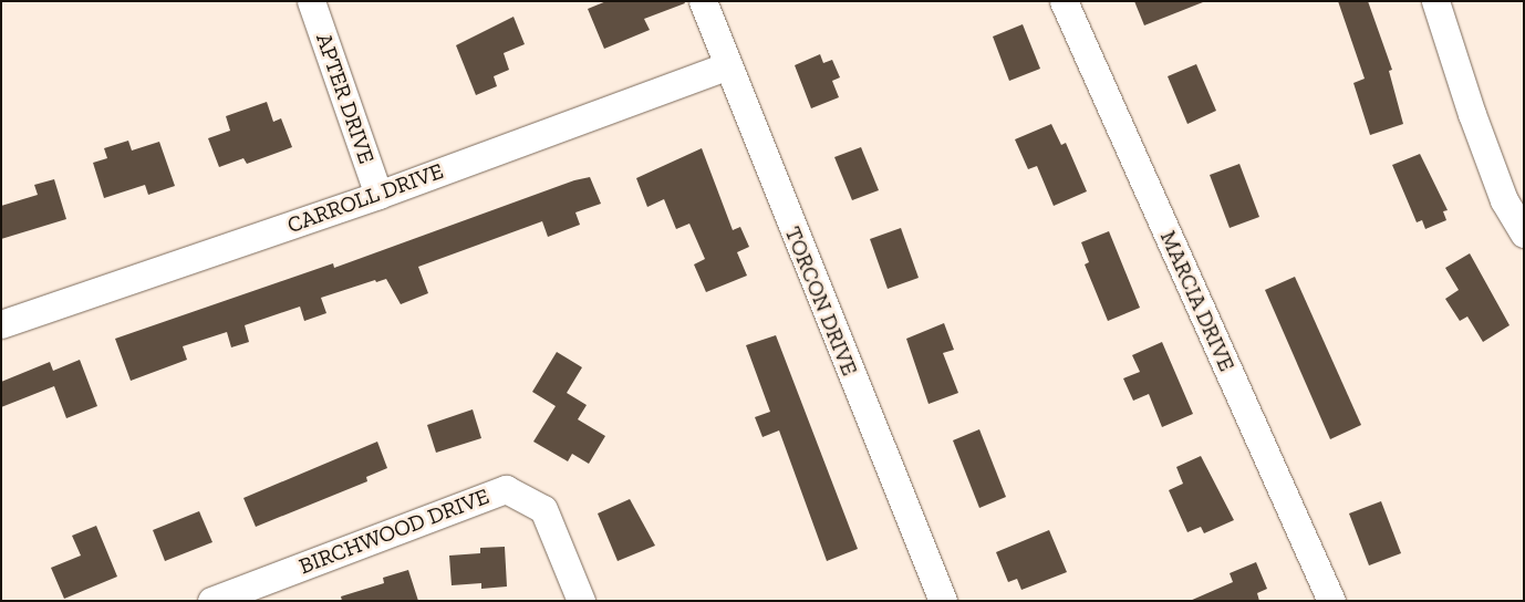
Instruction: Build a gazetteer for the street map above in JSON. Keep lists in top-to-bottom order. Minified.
{"streets":{"street":["APTER DRIVE","CARROLL DRIVE","TORCON DRIVE","MARCIA DRIVE","BIRCHWOOD DRIVE"]},"crossings":[["APTER DRIVE","CARROLL DRIVE"],["CARROLL DRIVE","TORCON DRIVE"]]}
